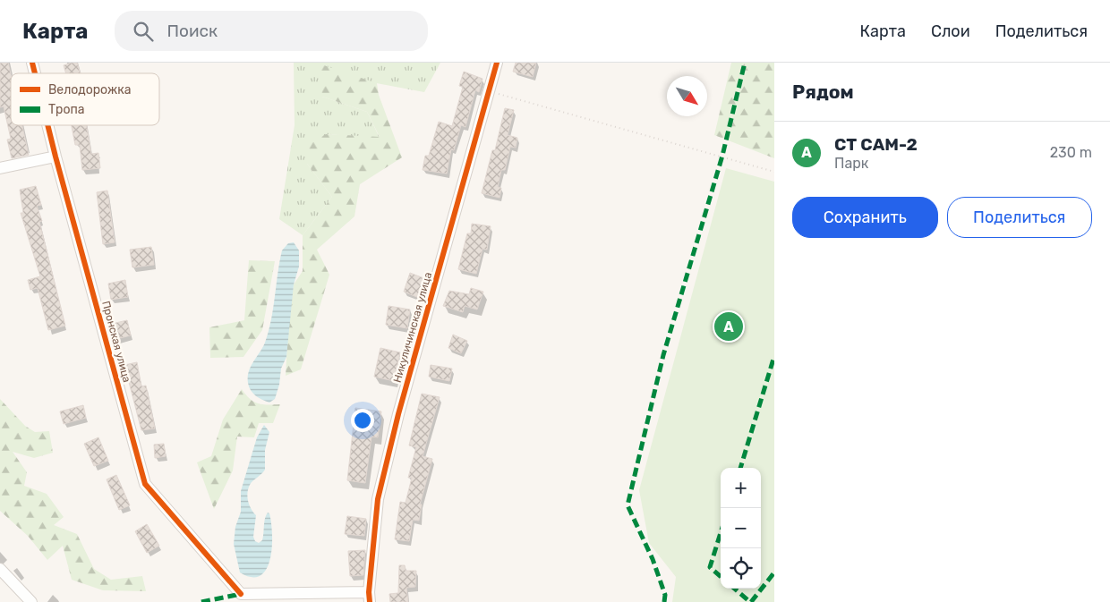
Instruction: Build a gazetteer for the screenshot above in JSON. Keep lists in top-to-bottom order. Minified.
{"streets":{"street":["Никуличинская улица","Пронская улица"]},"crossings":[["Никуличинская улица","Пронская улица"]],"legend":["Велодорожка","Тропа"],"north":"bottom right","page":{"header":"Карта","search":"Поиск","nav":["Карта","Слои","Поделиться"],"heading":"Рядом","list":[{"mark":"A","name":"СТ САМ-2","note":"Парк","value":"230 m"}],"buttons":["Сохранить","Поделиться"],"pins":"A","map_buttons":["+","−"]}}
